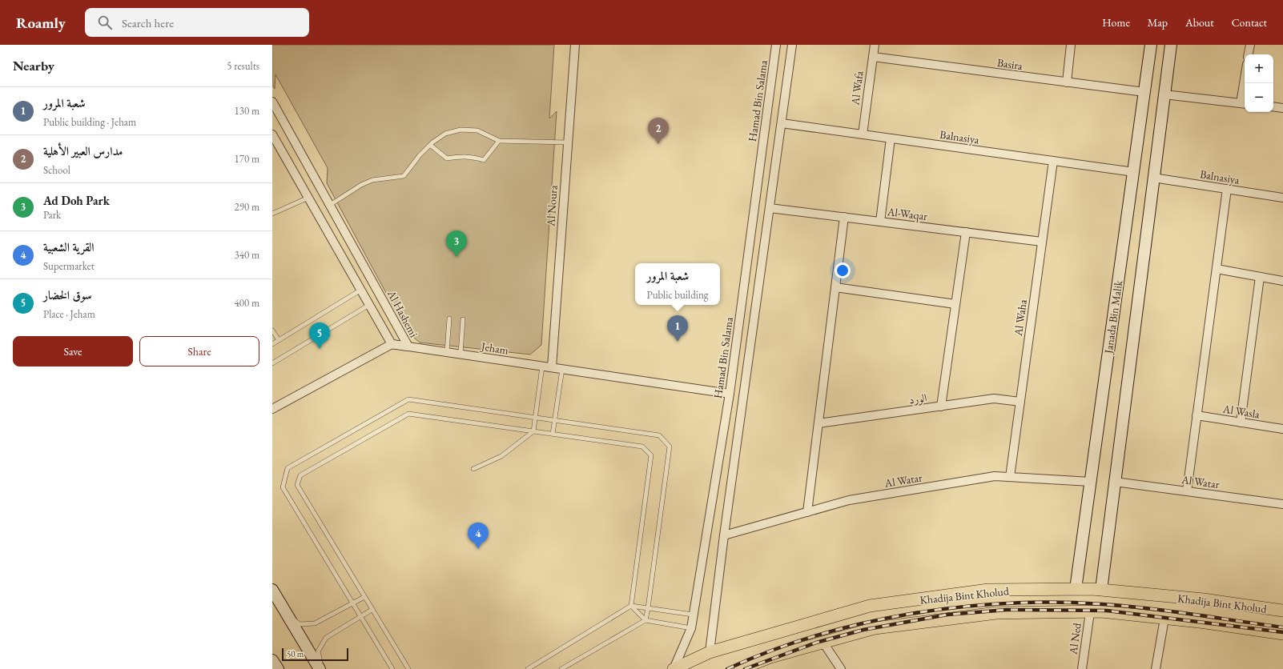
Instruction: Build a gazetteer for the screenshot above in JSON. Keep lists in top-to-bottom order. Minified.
{"streets":{"main road":["Khadija Bint Kholud"],"street":["Basira","Al Wafa","Hamad Bin Salama","Balnasiya","Al Noura","Al-Waqar","Al Hashemi","Janada Bin Malik","Al Waha","Jeham","الورد","Al Wasla","Al Watar","Al Ned"]},"crossings":[["Basira","Al Wafa"],["Basira","Janada Bin Malik"],["Al Wafa","Balnasiya"],["Hamad Bin Salama","Jeham"],["Hamad Bin Salama","Khadija Bint Kholud"],["Balnasiya","Janada Bin Malik"],["Balnasiya","Al Waha"],["Al Noura","Jeham"],["Al-Waqar","Al Waha"],["Al Hashemi","Jeham"],["Janada Bin Malik","Al Watar"],["Janada Bin Malik","Khadija Bint Kholud"],["Al Waha","الورد"],["Al Waha","Al Watar"],["Khadija Bint Kholud","Al Ned"]],"scale_bar":"50 m","page":{"header":"Roamly","search":"Search here","nav":["Home","Map","About","Contact"],"heading":["Nearby","5 results"],"map_buttons":["+","−"],"list":[{"mark":"1","name":"شعبة المرور","note":"Public building · Jeham","value":"130 m"},{"mark":"2","name":"مدارس العبير الأهلية","note":"School","value":"170 m"},{"mark":"3","name":"Ad Doh Park","note":"Park","value":"290 m"},{"mark":"4","name":"القرية الشعبية","note":"Supermarket","value":"340 m"},{"mark":"5","name":"سوق الخضار","note":"Place · Jeham","value":"400 m"}],"pins":["2","3","1","5","4"],"popup":["شعبة المرور","Public building"],"buttons":["Save","Share"],"scale":"50 m"}}
